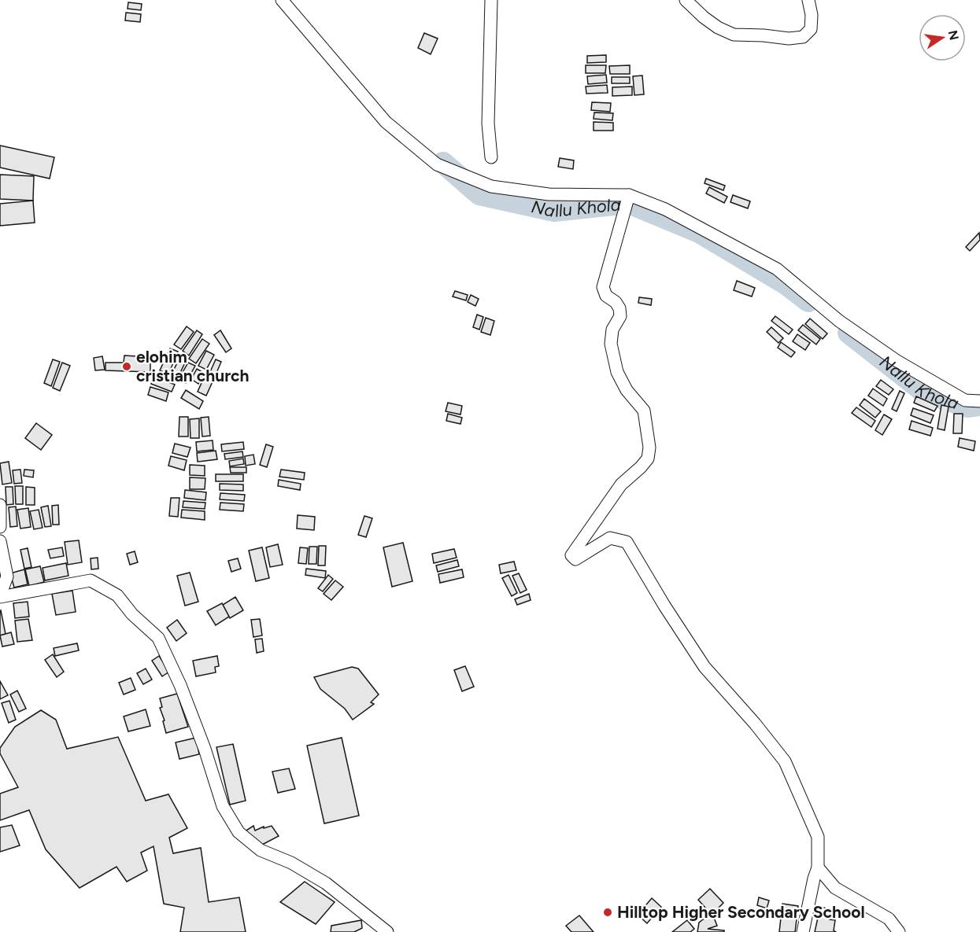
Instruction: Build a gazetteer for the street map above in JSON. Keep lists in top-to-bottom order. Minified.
{"water":["Nallu Khola"],"places":["elohim cristian church","Hilltop Higher Secondary School"],"north":"right"}
